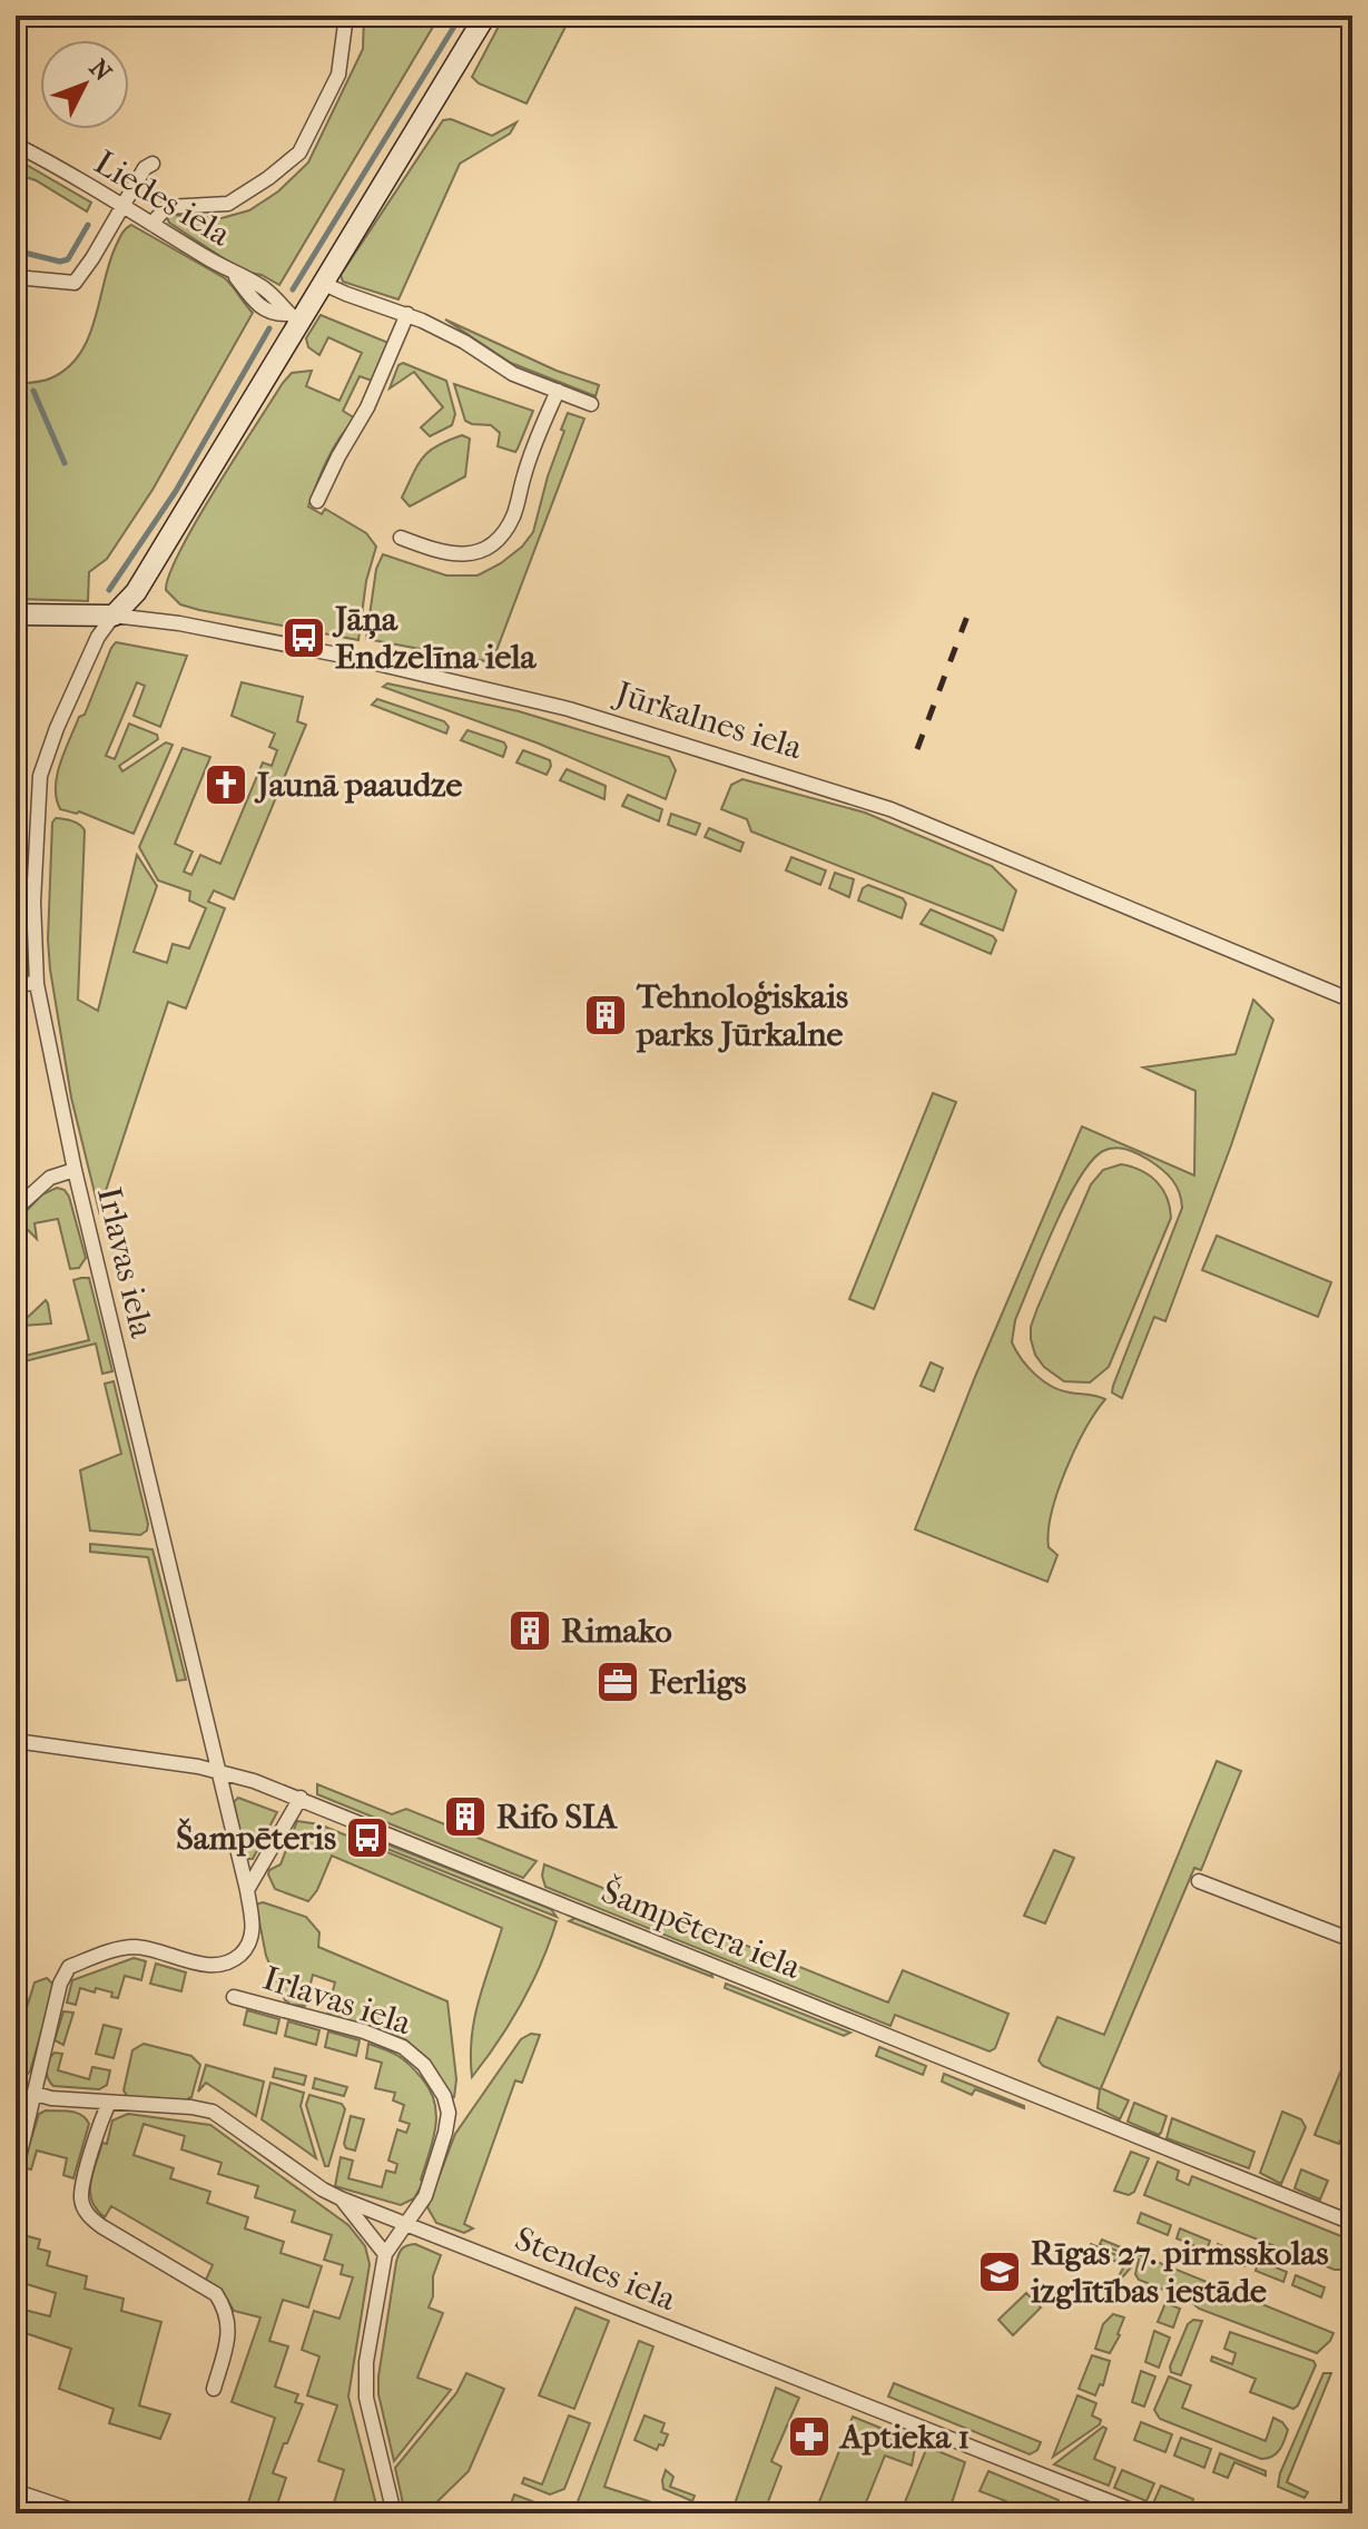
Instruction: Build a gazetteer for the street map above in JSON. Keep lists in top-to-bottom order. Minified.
{"streets":{"street":["Liedes iela","Jūrkalnes iela","Irlavas iela","Šampētera iela","Stendes iela"]},"crossings":[["Jūrkalnes iela","Irlavas iela"],["Irlavas iela","Šampētera iela"],["Irlavas iela","Stendes iela"]],"places":{"bus stop":["Jāņa Endzelīna iela","Šampēteris"],"church":["Jaunā paaudze"],"building":["Tehnoloģiskais parks Jūrkalne","Rimako","Rifo SIA"],"office":["Ferligs"],"school or university":["Rīgas 27. pirmsskolas izglītības iestāde"],"pharmacy":["Aptieka 1"]},"north":"top right"}
